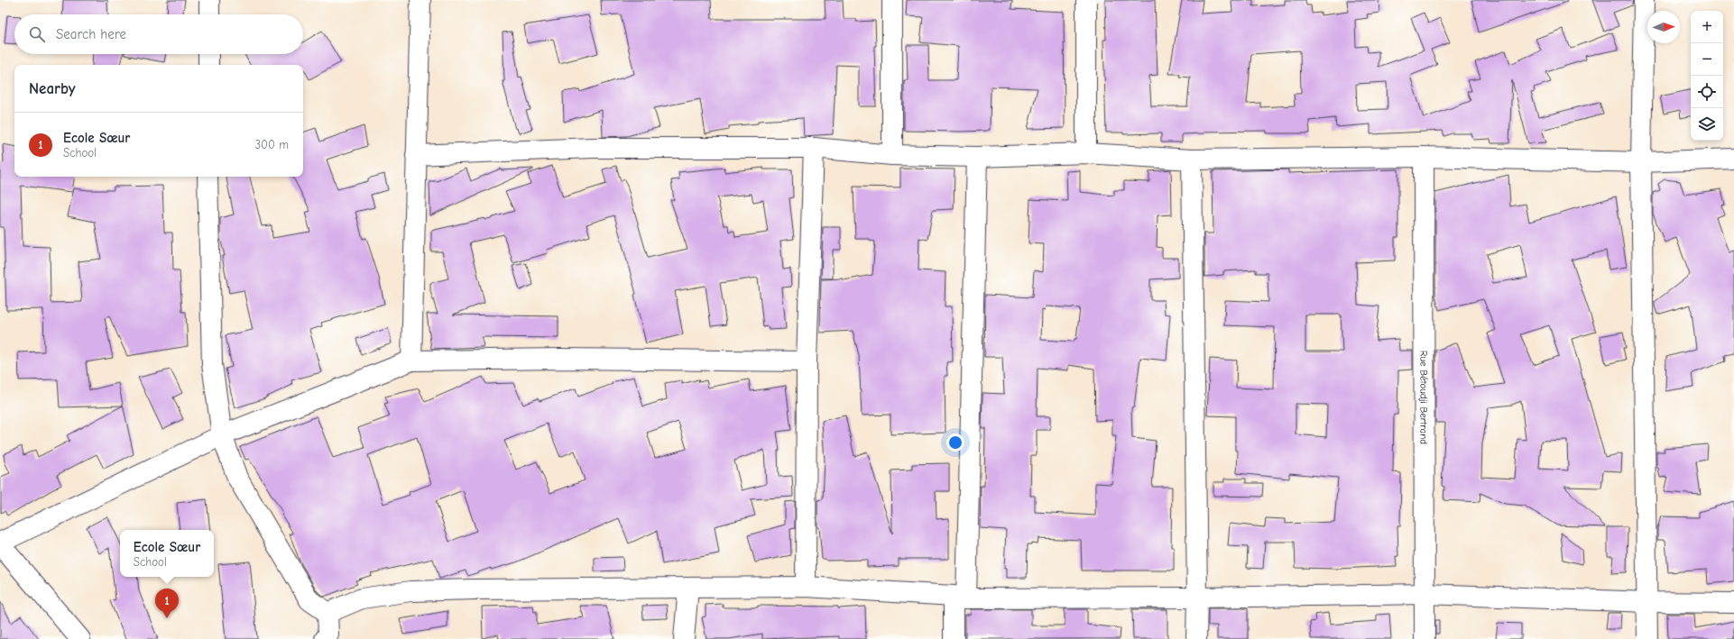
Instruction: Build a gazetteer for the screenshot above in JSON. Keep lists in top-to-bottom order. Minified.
{"streets":{"street":["Rue Bétoudji Bertrand"]},"north":"right","page":{"map_buttons":["+","−"],"search":"Search here","heading":"Nearby","list":[{"mark":"1","name":"Ecole Sœur","note":"School","value":"300 m"}],"popup":["Ecole Sœur","School"],"pins":"1"}}
